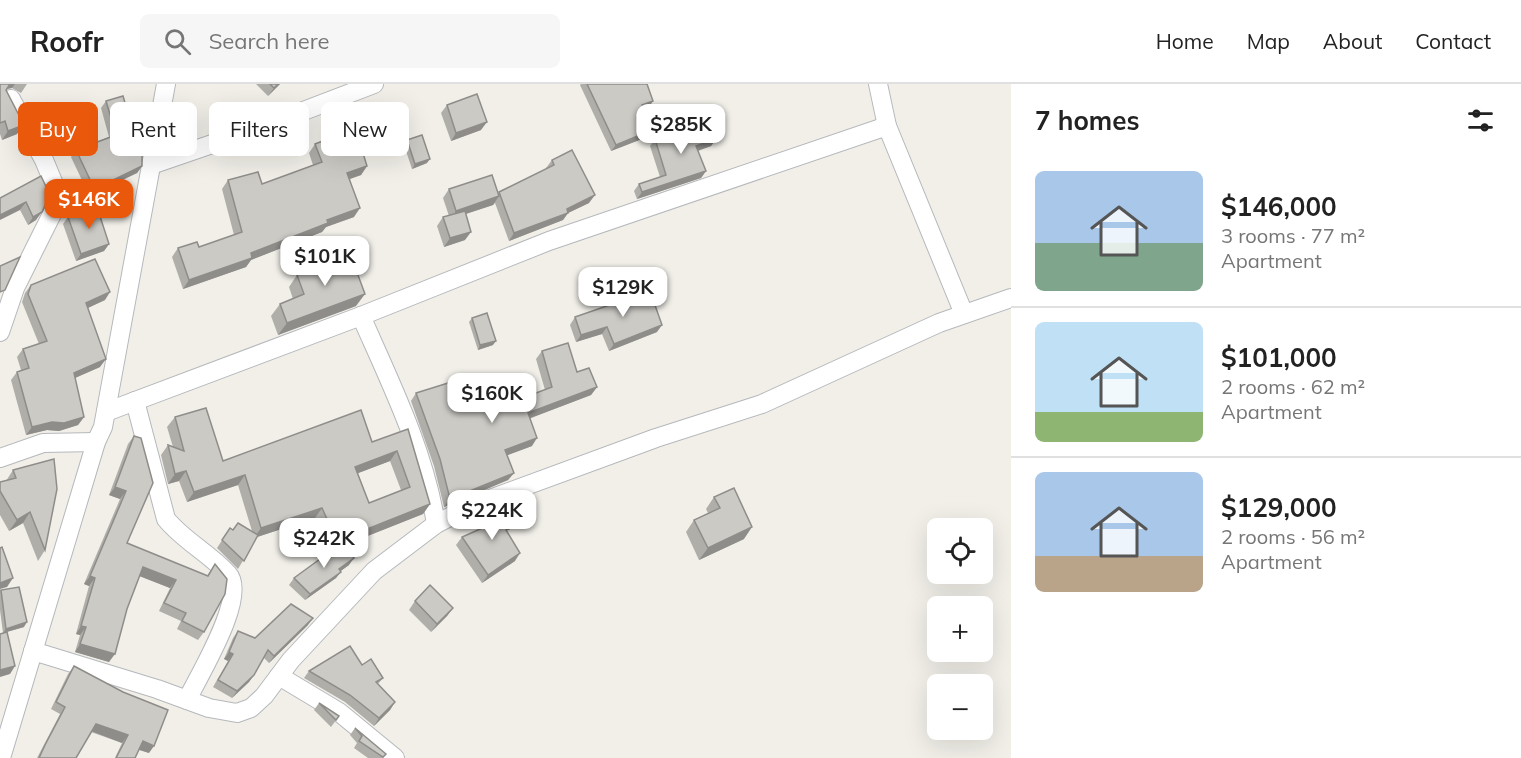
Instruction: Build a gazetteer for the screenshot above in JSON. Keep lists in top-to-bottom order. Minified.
{"page":{"header":"Roofr","search":"Search here","nav":["Home","Map","About","Contact"],"heading":"7 homes","chip":["Buy","Rent","Filters","New"],"price":["$285K","$146K","$101K","$129K","$160K","$224K","$242K"],"list":[{"name":"$146,000","note":"3 rooms · 77 m² · Apartment"},{"name":"$101,000","note":"2 rooms · 62 m² · Apartment"},{"name":"$129,000","note":"2 rooms · 56 m² · Apartment"}],"map_buttons":["+","−"]}}
